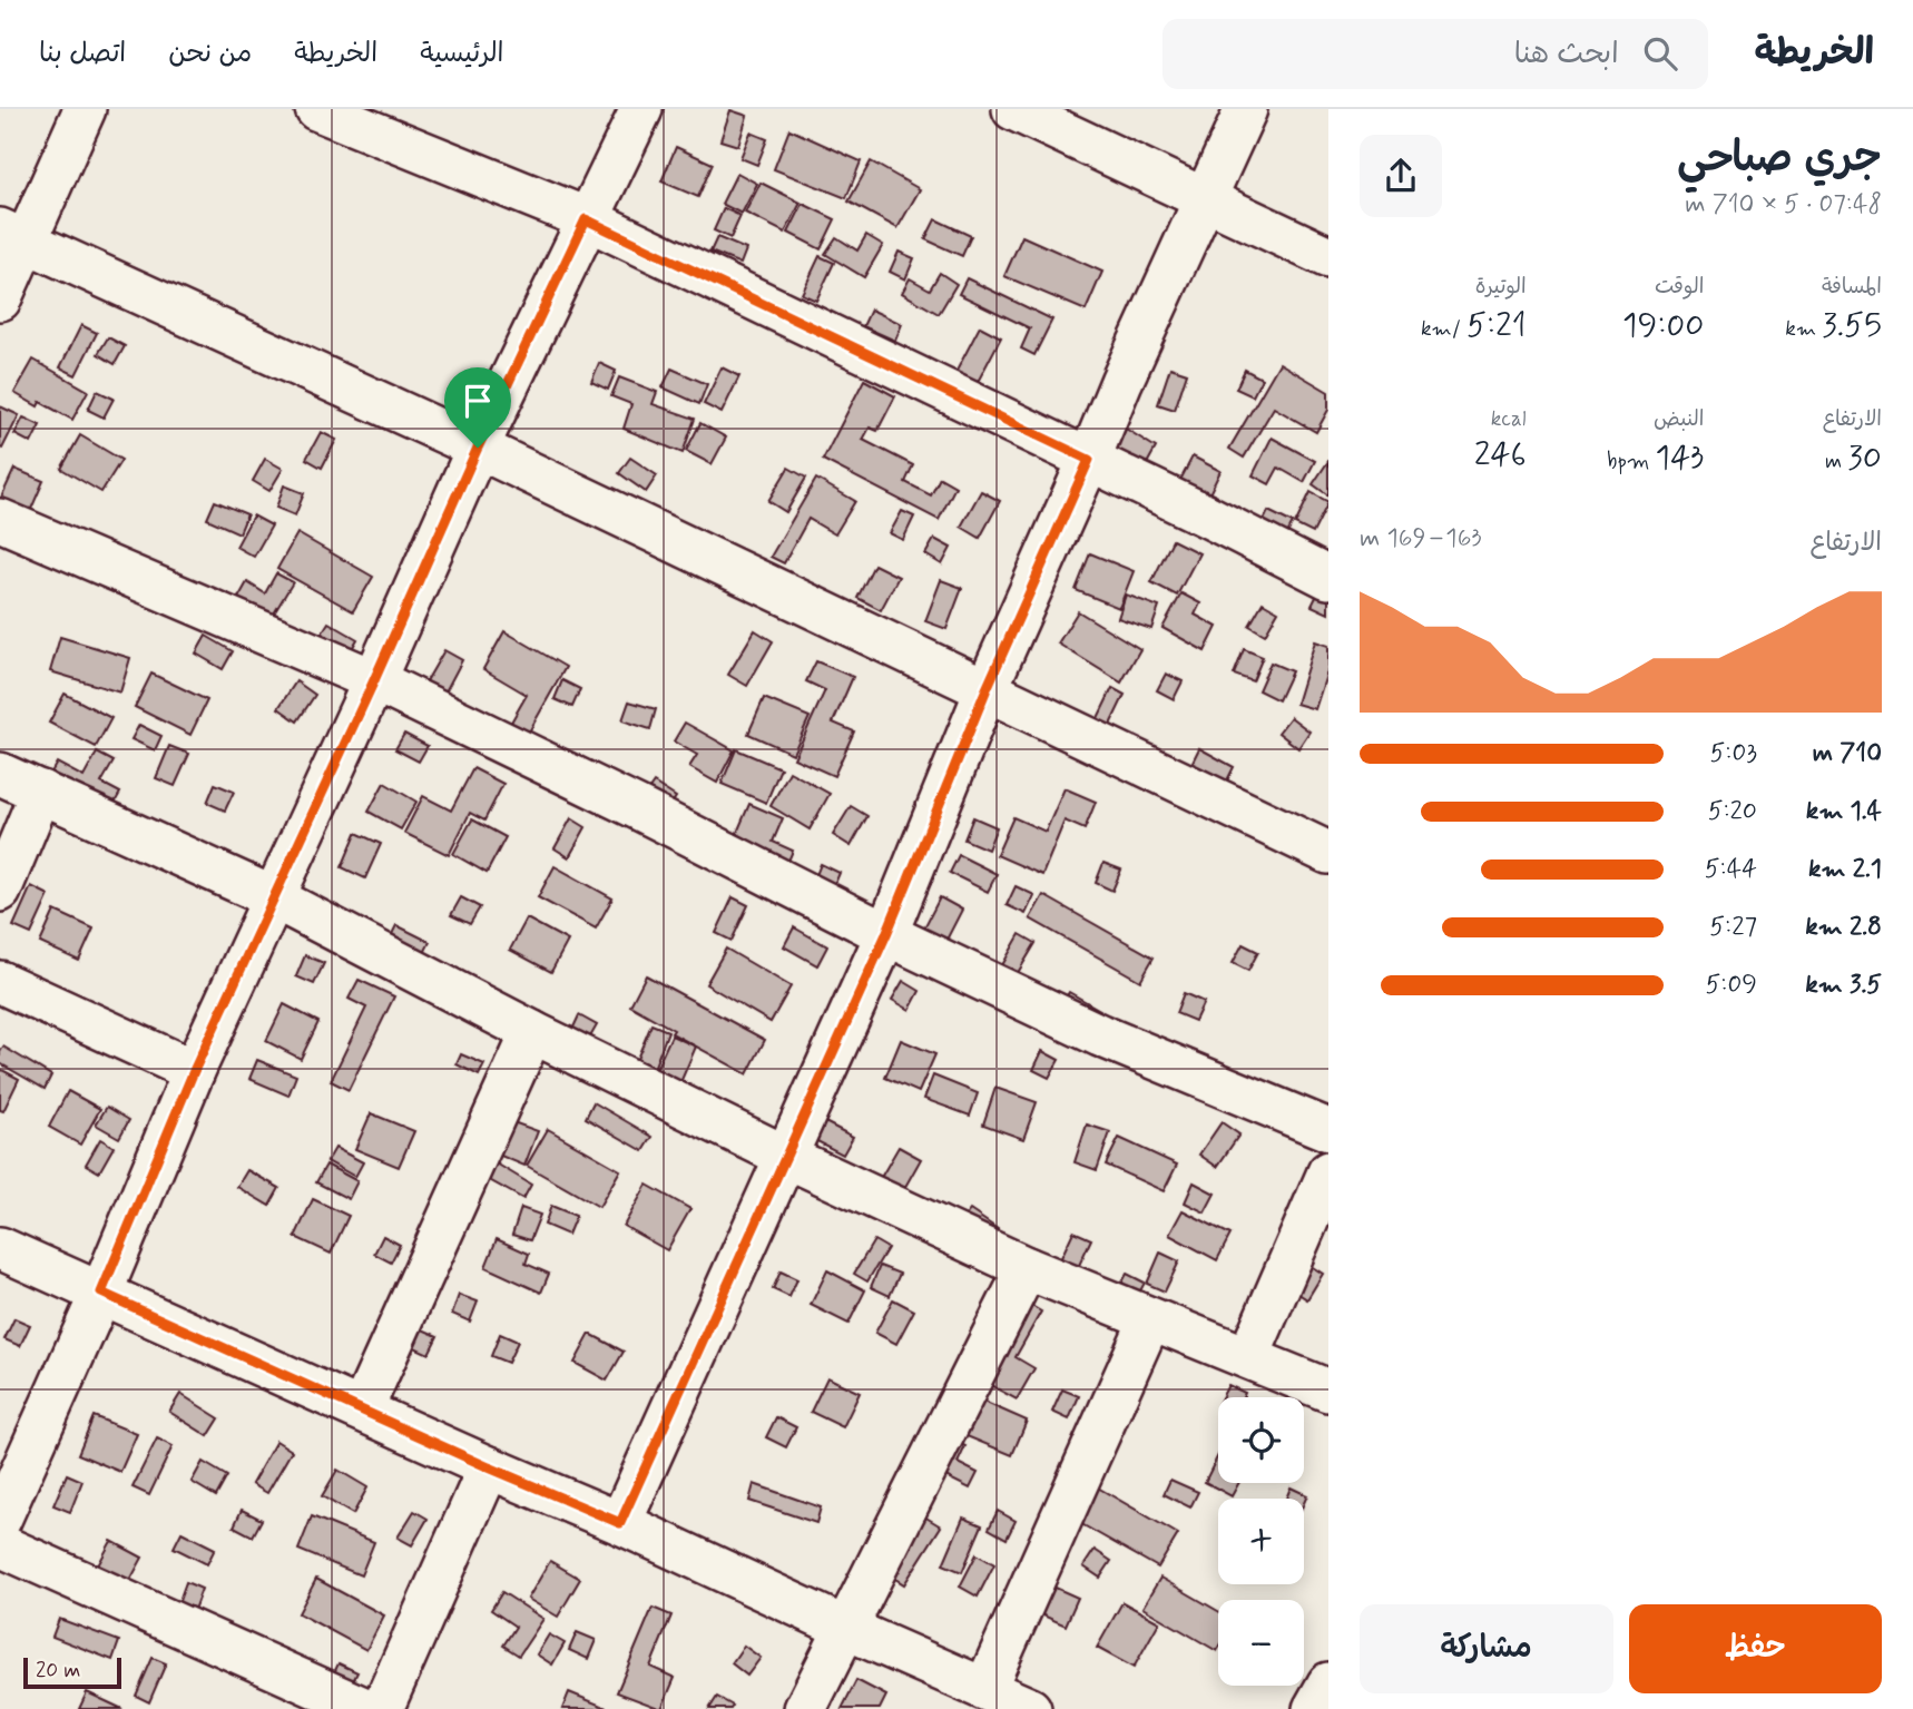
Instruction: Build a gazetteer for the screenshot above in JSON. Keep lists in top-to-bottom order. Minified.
{"scale_bar":"20 m","page":{"header":"الخريطة","search":"ابحث هنا","nav":["الرئيسية","الخريطة","من نحن","اتصل بنا"],"heading":["جري صباحي","07:48 · 5 × 710 m"],"stats":[["المسافة","3.55 km"],["الوقت","19:00"],["الوتيرة","5:21 /km"],["الارتفاع","30 m"],["النبض","143 bpm"],["kcal","246"]],"chart":["الارتفاع","163–169 m"],"list":[{"name":"710 m","note":"5:03"},{"name":"1.4 km","note":"5:20"},{"name":"2.1 km","note":"5:44"},{"name":"2.8 km","note":"5:27"},{"name":"3.5 km","note":"5:09"}],"map_buttons":["+","−"],"buttons":["حفظ","مشاركة"],"scale":"20 m"}}
